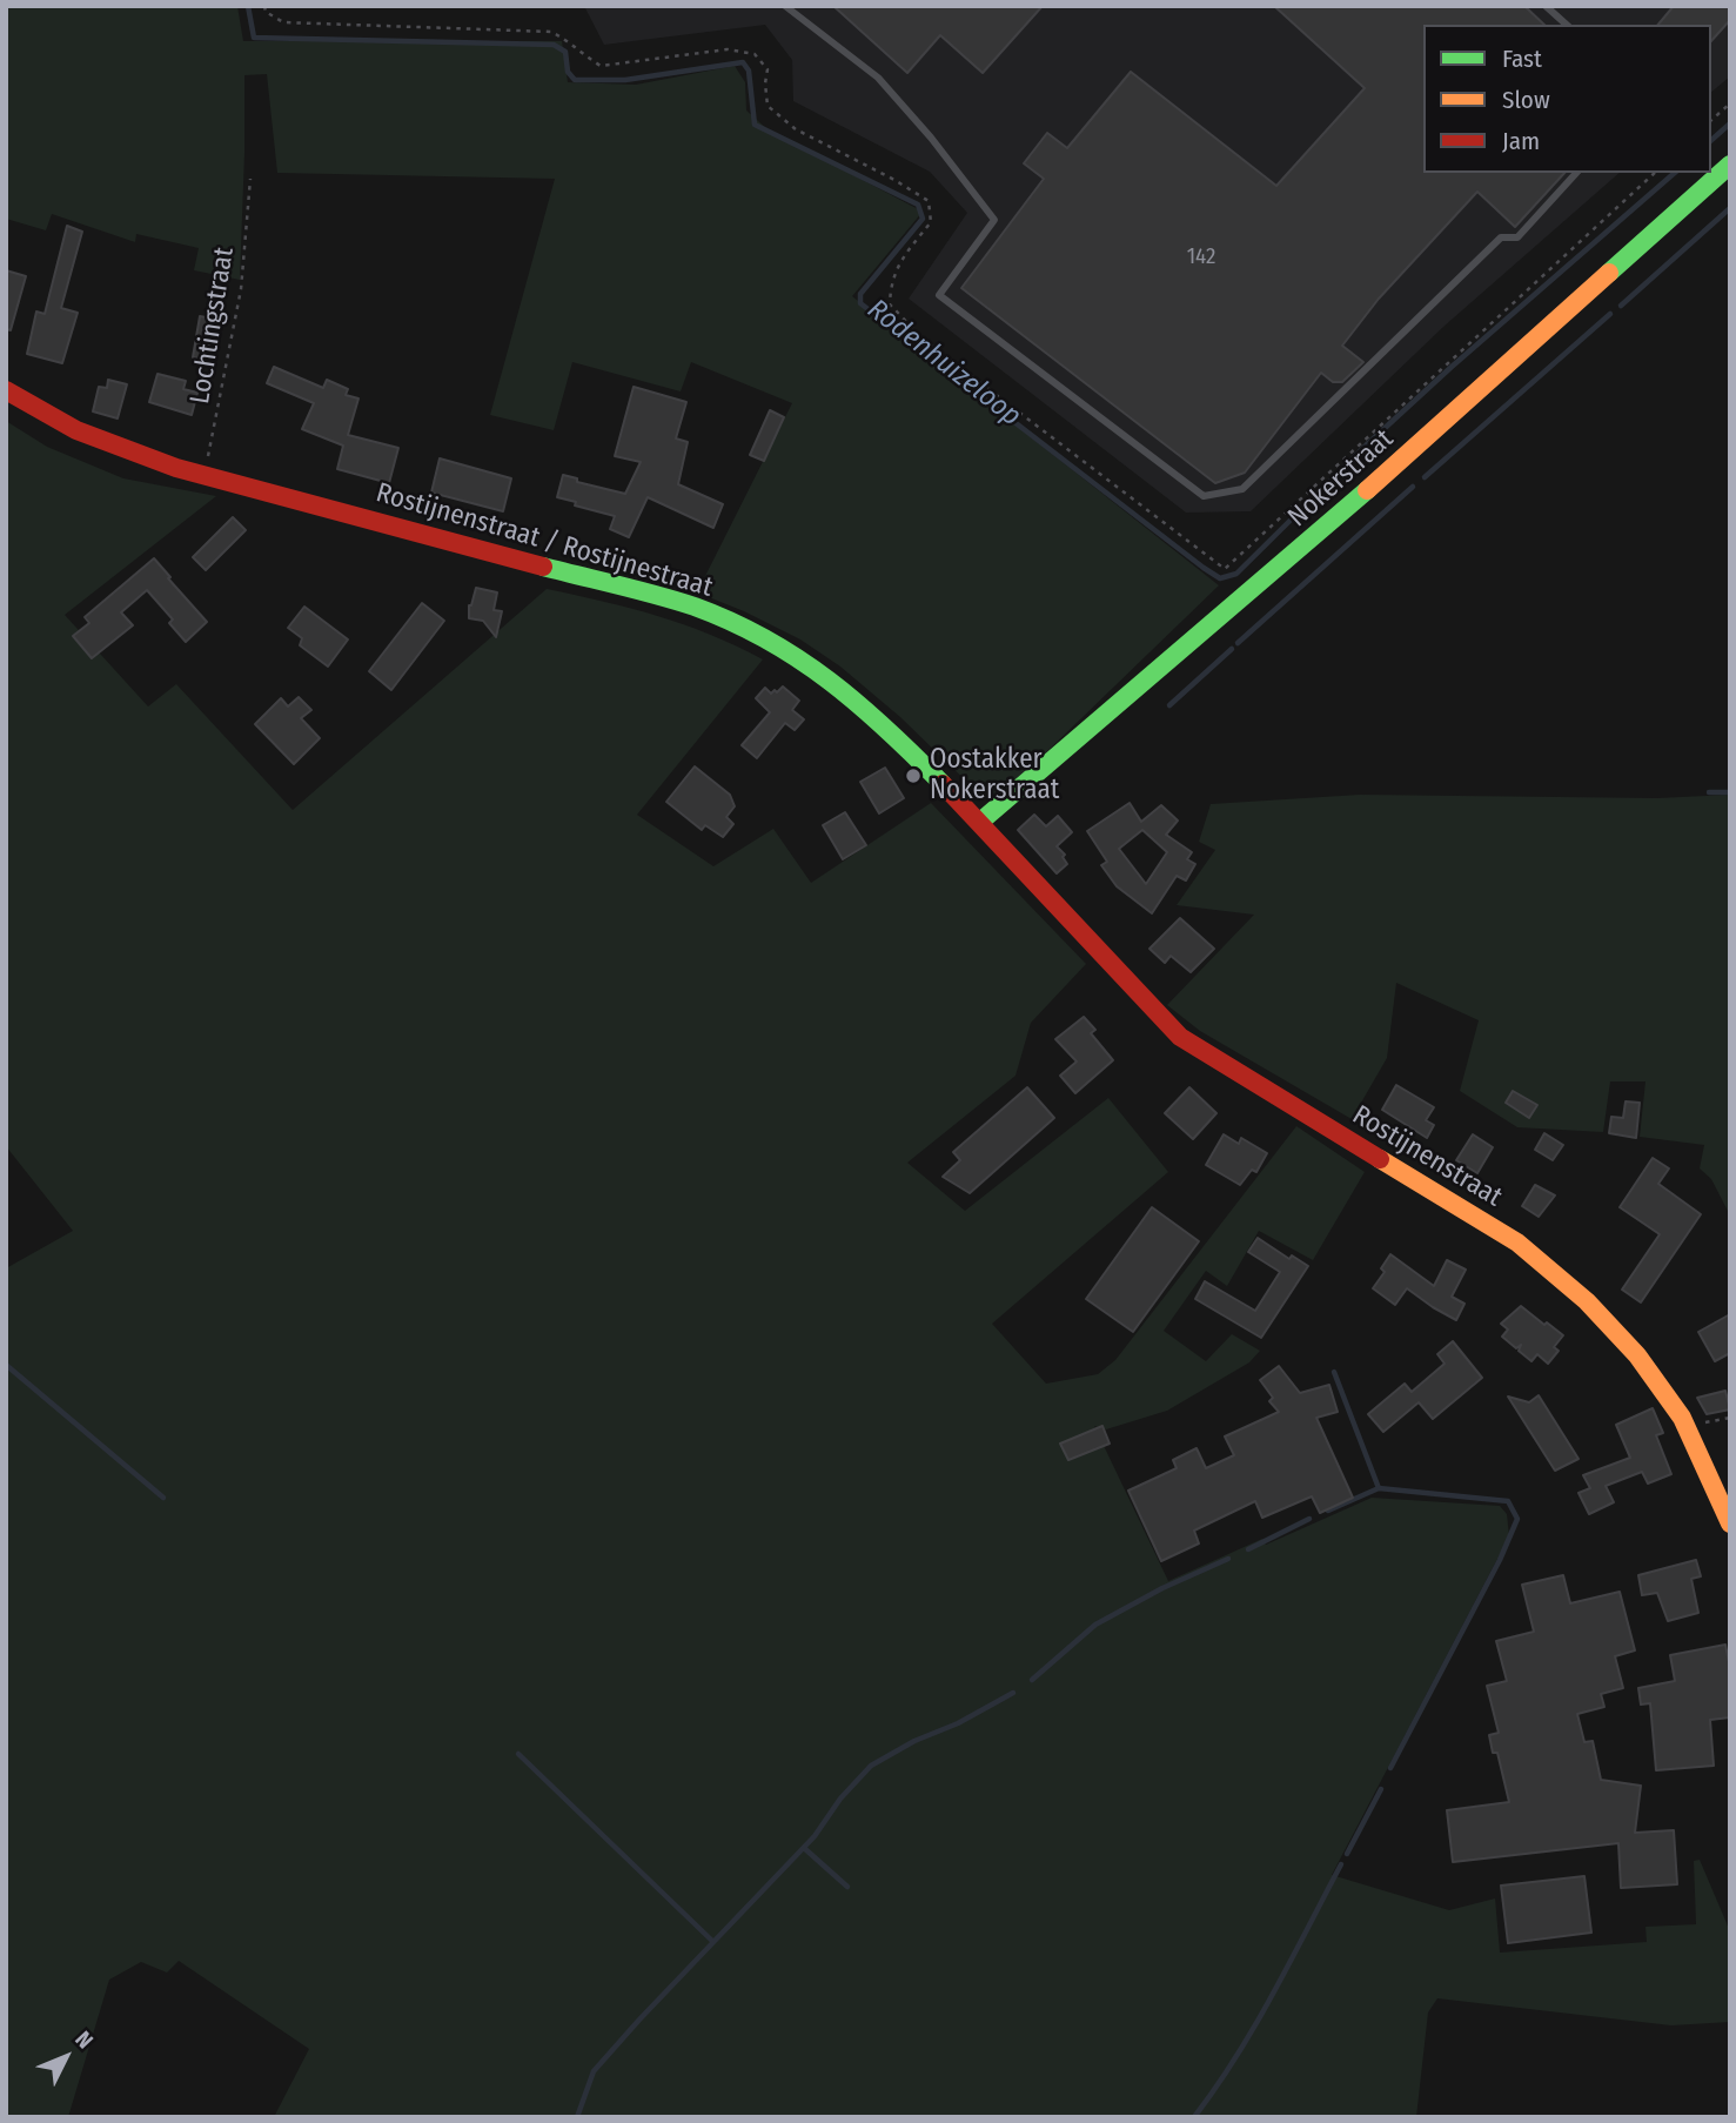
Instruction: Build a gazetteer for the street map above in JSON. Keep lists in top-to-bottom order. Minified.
{"streets":{"street":["Nokerstraat","Rostijnenstraat / Rostijnestraat","Rostijnenstraat"],"path":["Lochtingstraat"]},"crossings":[["Lochtingstraat","Rostijnenstraat / Rostijnestraat"],["Nokerstraat","Rostijnenstraat / Rostijnestraat"],["Rostijnenstraat / Rostijnestraat","Rostijnenstraat"]],"water":["Rodenhuizeloop"],"places":["Oostakker Nokerstraat"],"house_numbers":["142"],"legend":["Fast","Slow","Jam"],"north":"top right"}
